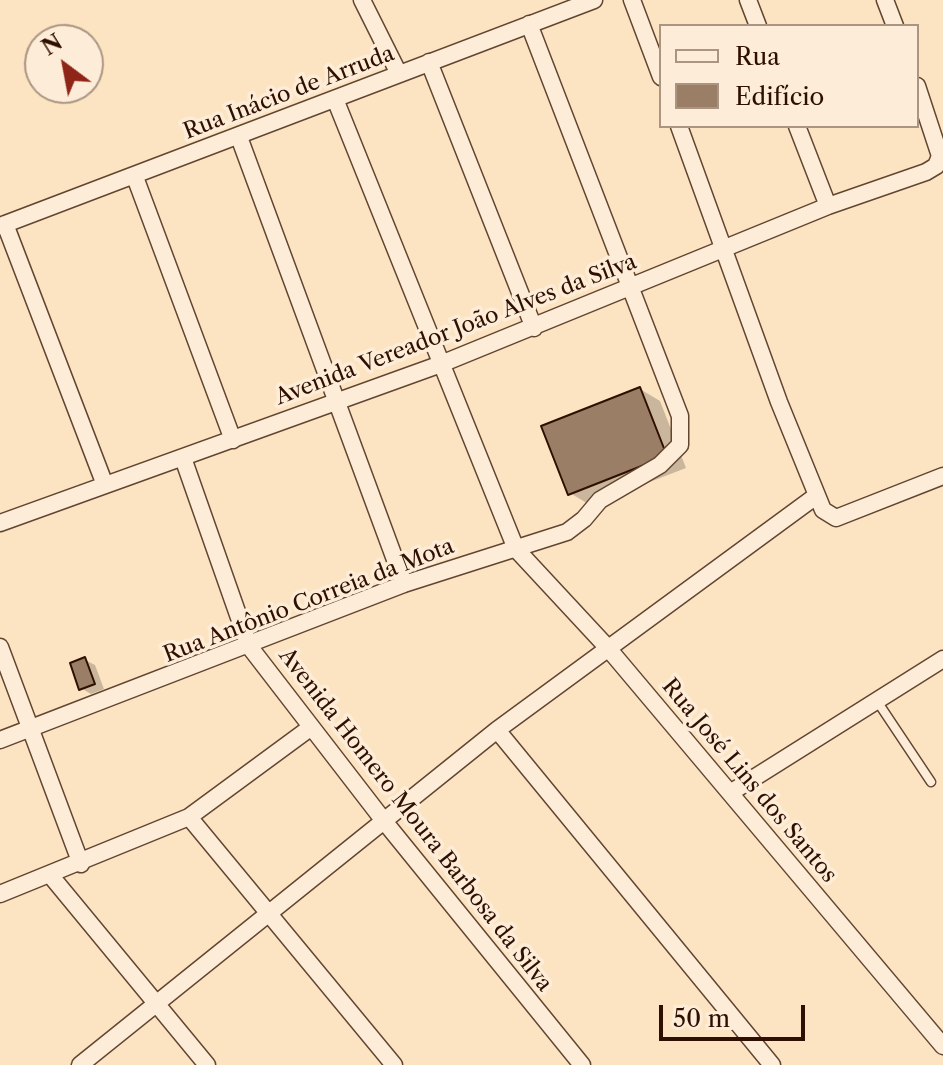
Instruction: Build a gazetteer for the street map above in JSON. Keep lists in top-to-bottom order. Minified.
{"streets":{"street":["Rua Inácio de Arruda","Avenida Vereador João Alves da Silva","Rua Antônio Correia da Mota","Rua José Lins dos Santos","Avenida Homero Moura Barbosa da Silva"]},"crossings":[["Rua Inácio de Arruda","Rua Antônio Correia da Mota"],["Avenida Vereador João Alves da Silva","Rua Antônio Correia da Mota"],["Avenida Vereador João Alves da Silva","Avenida Homero Moura Barbosa da Silva"],["Rua Antônio Correia da Mota","Rua José Lins dos Santos"],["Rua Antônio Correia da Mota","Avenida Homero Moura Barbosa da Silva"]],"legend":["Rua","Edifício"],"scale_bar":"50 m","north":"top left"}
